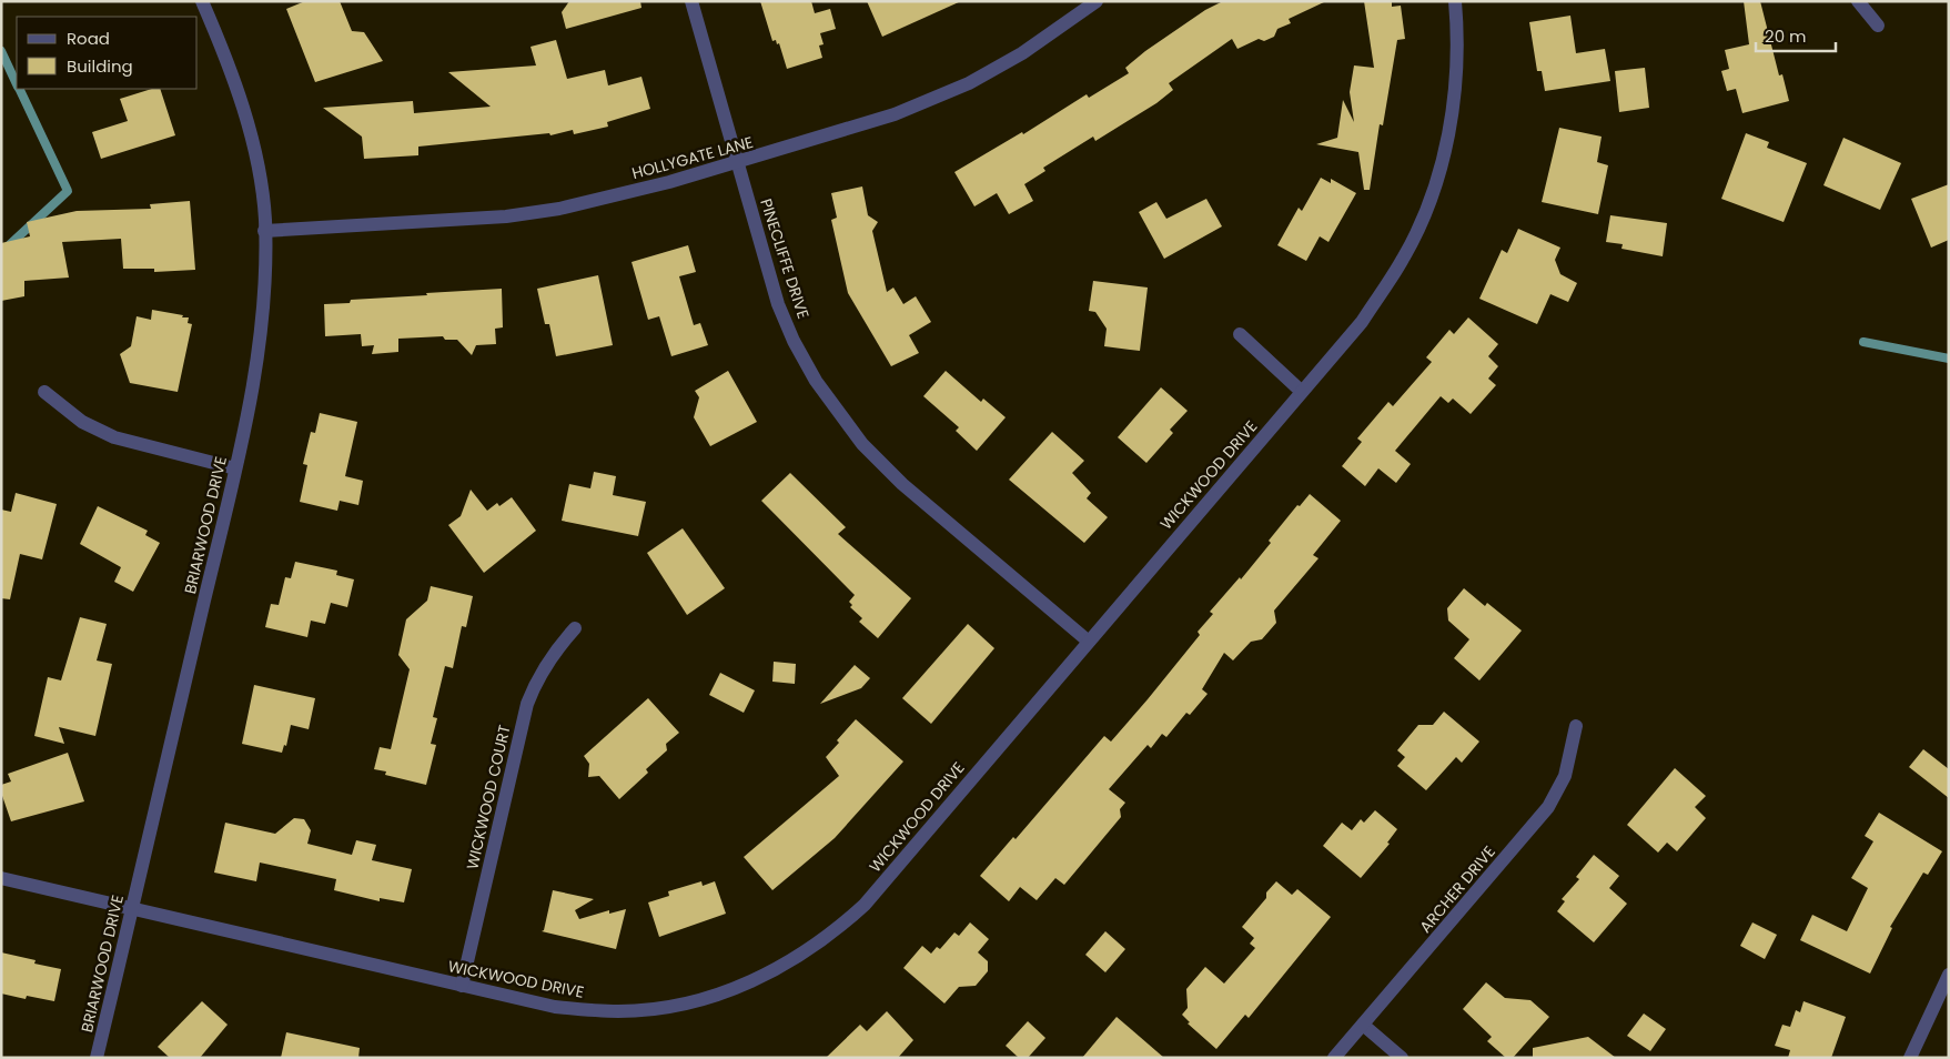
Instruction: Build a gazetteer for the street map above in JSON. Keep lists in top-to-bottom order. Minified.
{"streets":{"street":["HOLLYGATE LANE","PINECLIFFE DRIVE","WICKWOOD DRIVE","BRIARWOOD DRIVE","WICKWOOD COURT","ARCHER DRIVE"]},"crossings":[["HOLLYGATE LANE","PINECLIFFE DRIVE"],["HOLLYGATE LANE","BRIARWOOD DRIVE"],["PINECLIFFE DRIVE","WICKWOOD DRIVE"],["WICKWOOD DRIVE","BRIARWOOD DRIVE"],["WICKWOOD DRIVE","WICKWOOD COURT"]],"legend":["Road","Building"],"scale_bar":"20 m"}
